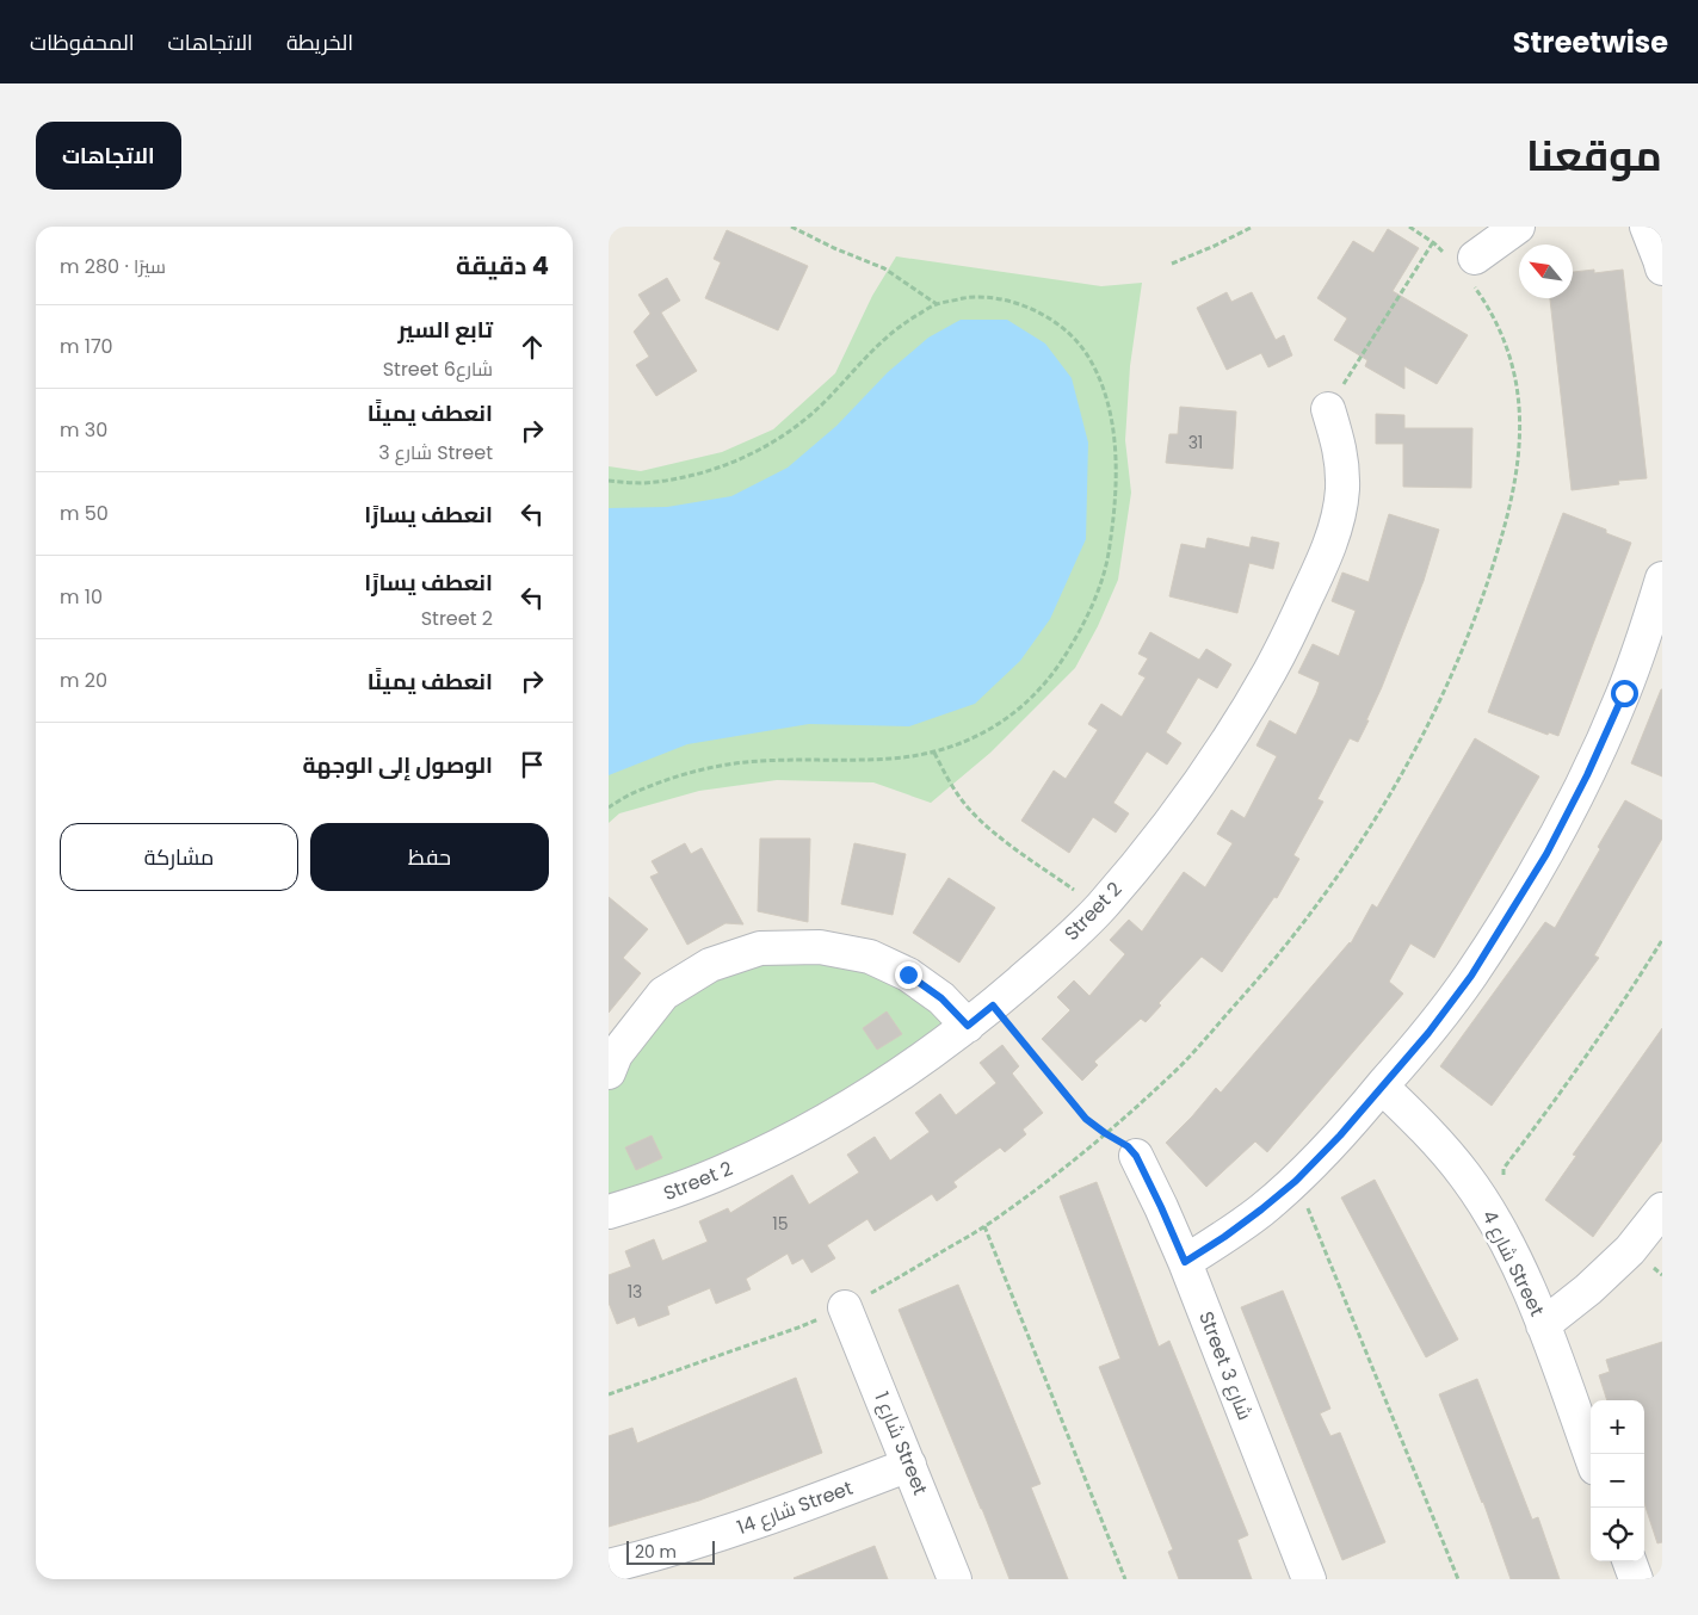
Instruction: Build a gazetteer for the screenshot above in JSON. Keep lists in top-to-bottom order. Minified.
{"streets":{"street":["Street 2","شارع 4 Street","Street شارع 3","شارع 1 Street","شارع 14 Street"]},"crossings":[["شارع 1 Street","شارع 14 Street"]],"house_numbers":["31","15","13"],"scale_bar":"20 m","north":"top left","page":{"header":"Streetwise","nav":["الخريطة","الاتجاهات","المحفوظات"],"title":"موقعنا","buttons":["الاتجاهات",["حفظ","مشاركة"]],"heading":["4 دقيقة","سيرًا · 280 m"],"list":[["تابع السير","شارع6 Street","170 m"],["انعطف يمينًا","Street شارع 3","30 m"],["انعطف يسارًا","50 m"],["انعطف يسارًا","Street 2","10 m"],["انعطف يمينًا","20 m"],"الوصول إلى الوجهة"],"map_buttons":["+","−"],"scale":"20 m"}}
